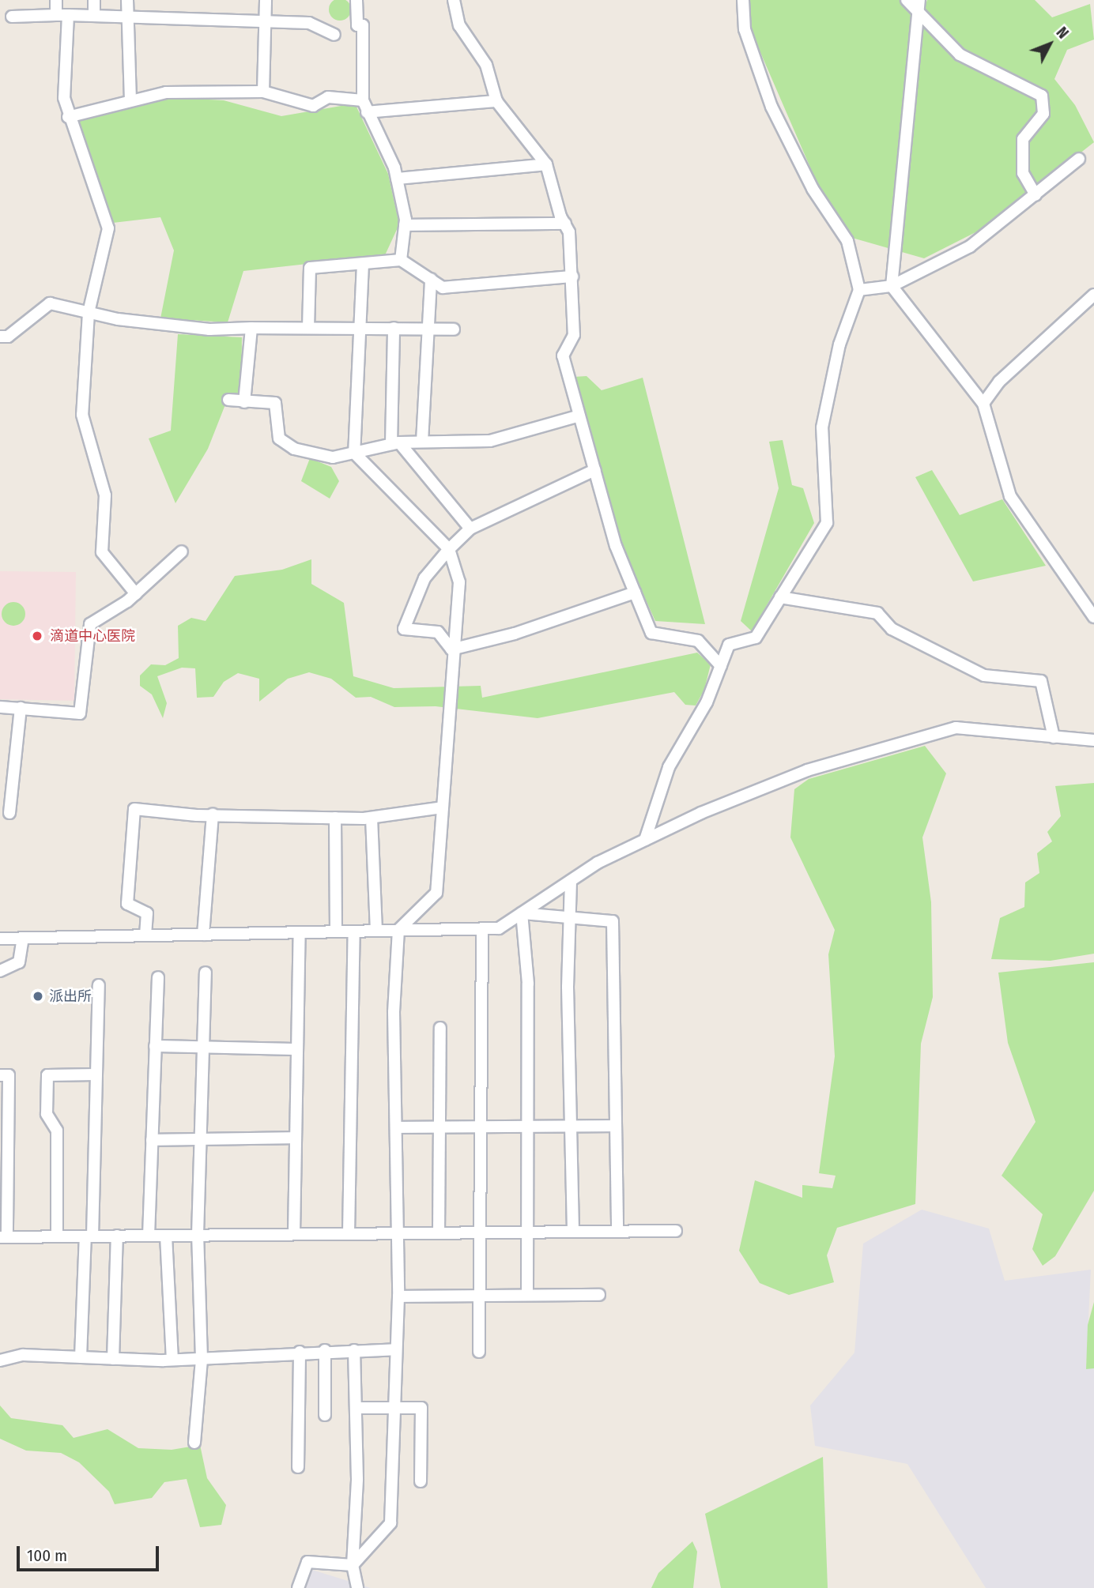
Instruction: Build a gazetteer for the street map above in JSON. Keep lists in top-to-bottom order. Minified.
{"places":["滴道中心医院","派出所"],"scale_bar":"100 m","north":"top right"}
